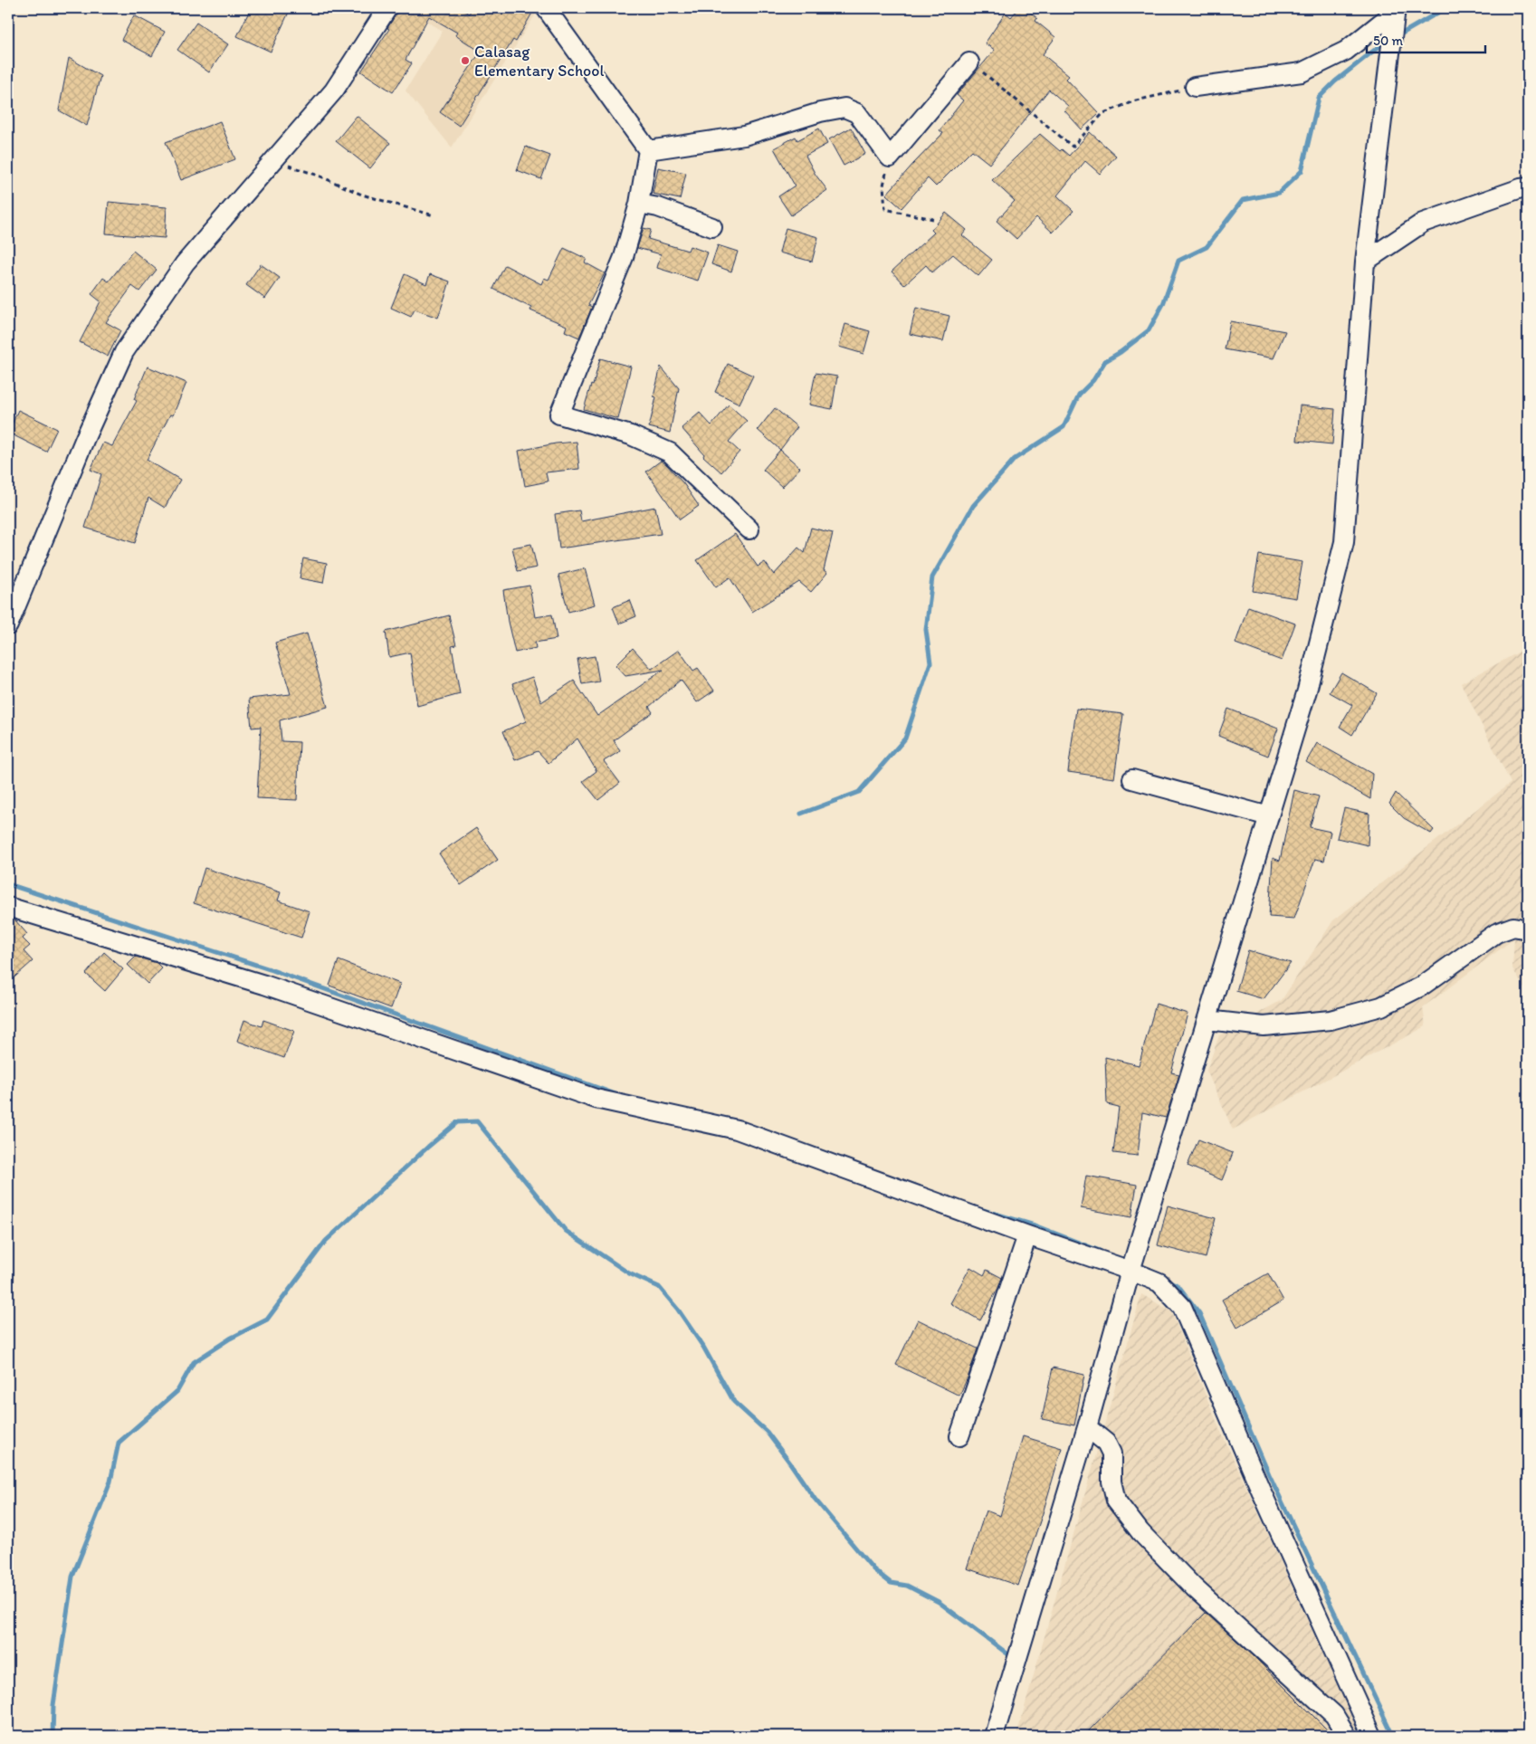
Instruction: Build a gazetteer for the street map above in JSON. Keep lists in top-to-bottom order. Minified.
{"places":["Calasag Elementary School"],"scale_bar":"50 m"}
